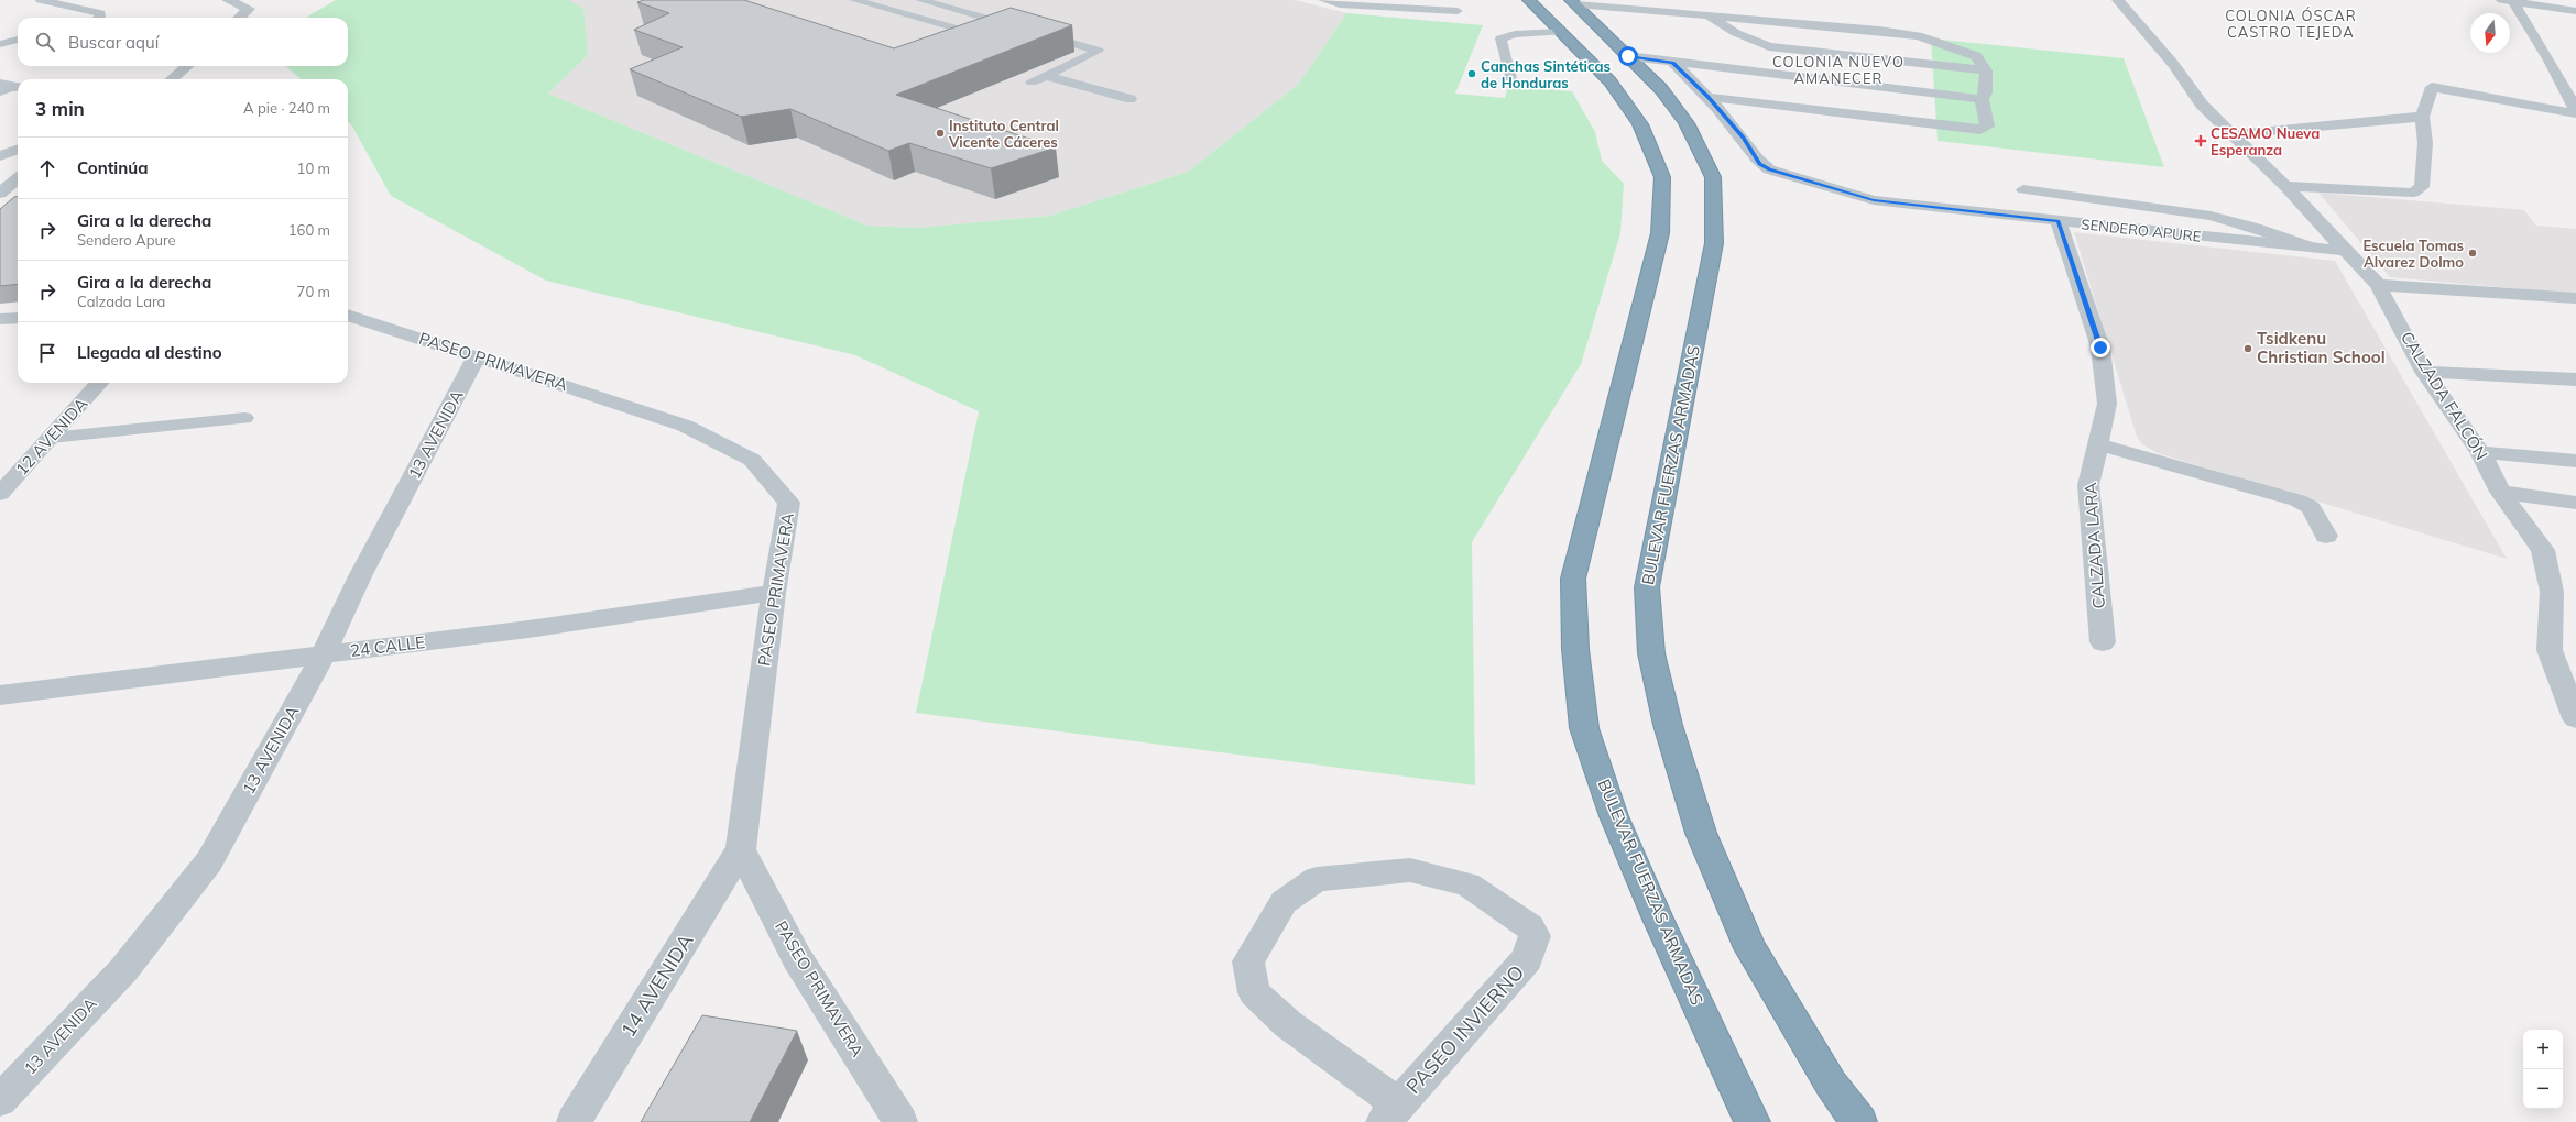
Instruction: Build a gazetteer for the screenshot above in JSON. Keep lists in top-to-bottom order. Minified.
{"streets":{"highway":["BULEVAR FUERZAS ARMADAS"],"street":["SENDERO APURE","PASEO PRIMAVERA","CALZADA FALCÓN","13 AVENIDA","12 AVENIDA","CALZADA LARA","24 CALLE","14 AVENIDA","PASEO INVIERNO"]},"crossings":[["SENDERO APURE","CALZADA FALCÓN"],["SENDERO APURE","CALZADA LARA"],["PASEO PRIMAVERA","13 AVENIDA"],["PASEO PRIMAVERA","24 CALLE"],["PASEO PRIMAVERA","14 AVENIDA"],["13 AVENIDA","24 CALLE"]],"districts":["COLONIA ÓSCAR CASTRO TEJEDA","COLONIA NUEVO AMANECER"],"places":{"other":["Canchas Sintéticas de Honduras","Instituto Central Vicente Cáceres","Escuela Tomas Alvarez Dolmo","Tsidkenu Christian School"],"health":["CESAMO Nueva Esperanza"]},"north":"bottom","page":{"search":"Buscar aquí","heading":["3 min","A pie · 240 m"],"list":[["Continúa","10 m"],["Gira a la derecha","Sendero Apure","160 m"],["Gira a la derecha","Calzada Lara","70 m"],"Llegada al destino"],"map_buttons":["+","−"]}}
